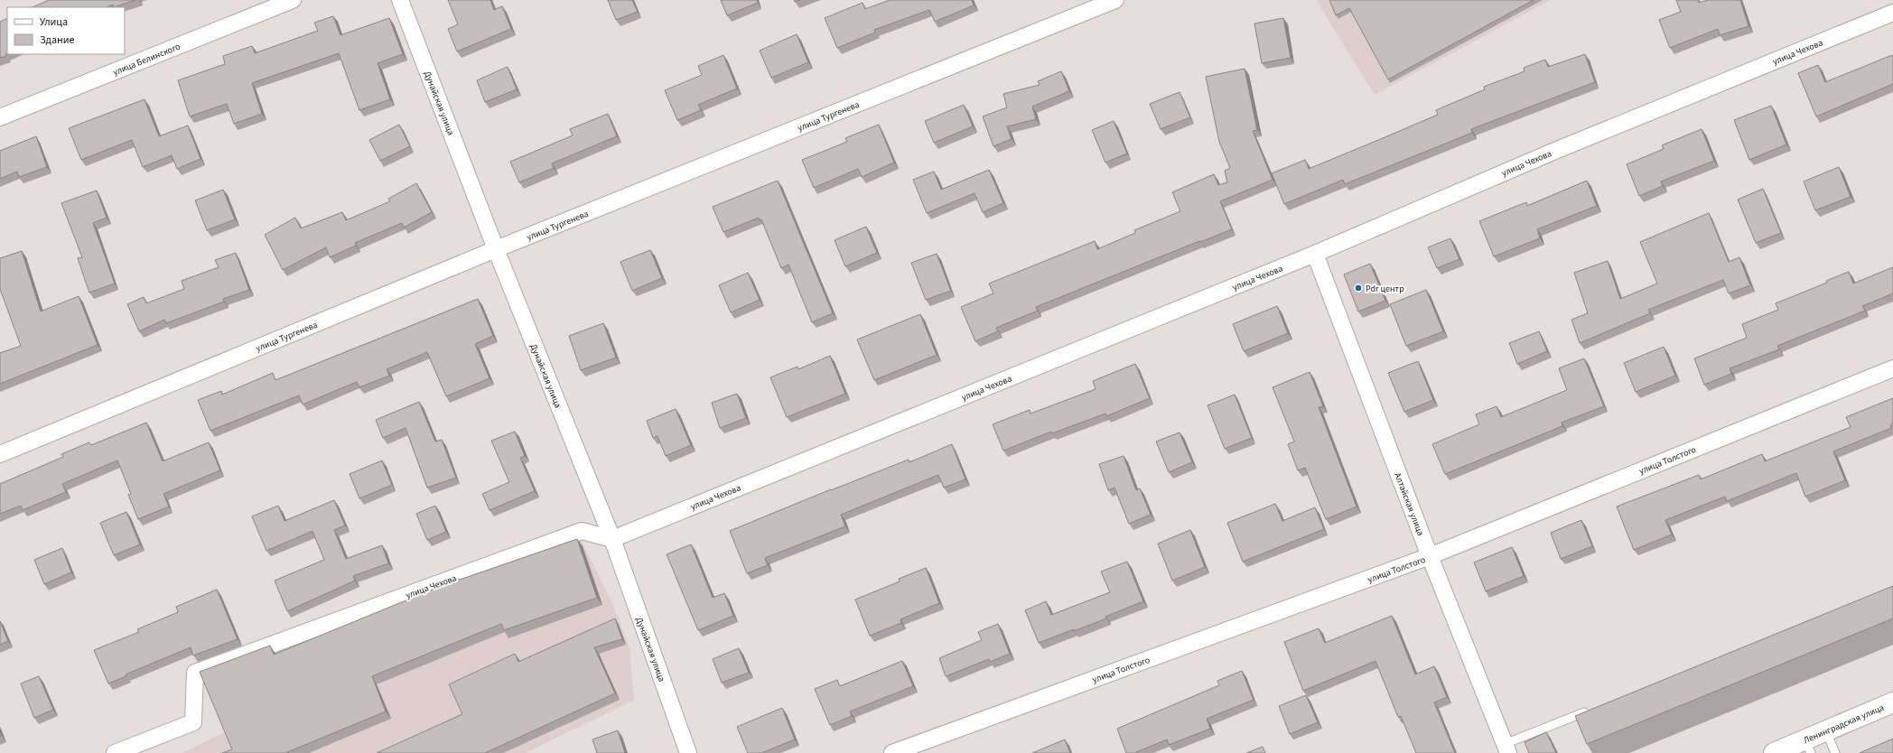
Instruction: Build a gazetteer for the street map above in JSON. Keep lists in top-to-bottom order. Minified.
{"streets":{"street":["улица Чехова","улица Белинского","Дунайская улица","улица Тургенева","улица Толстого","Алтайская улица","Ленинградская улица"]},"crossings":[["улица Чехова","Дунайская улица"],["улица Чехова","Алтайская улица"],["Дунайская улица","улица Тургенева"],["улица Толстого","Алтайская улица"]],"places":["Pdr центр"],"legend":["Улица","Здание"]}
